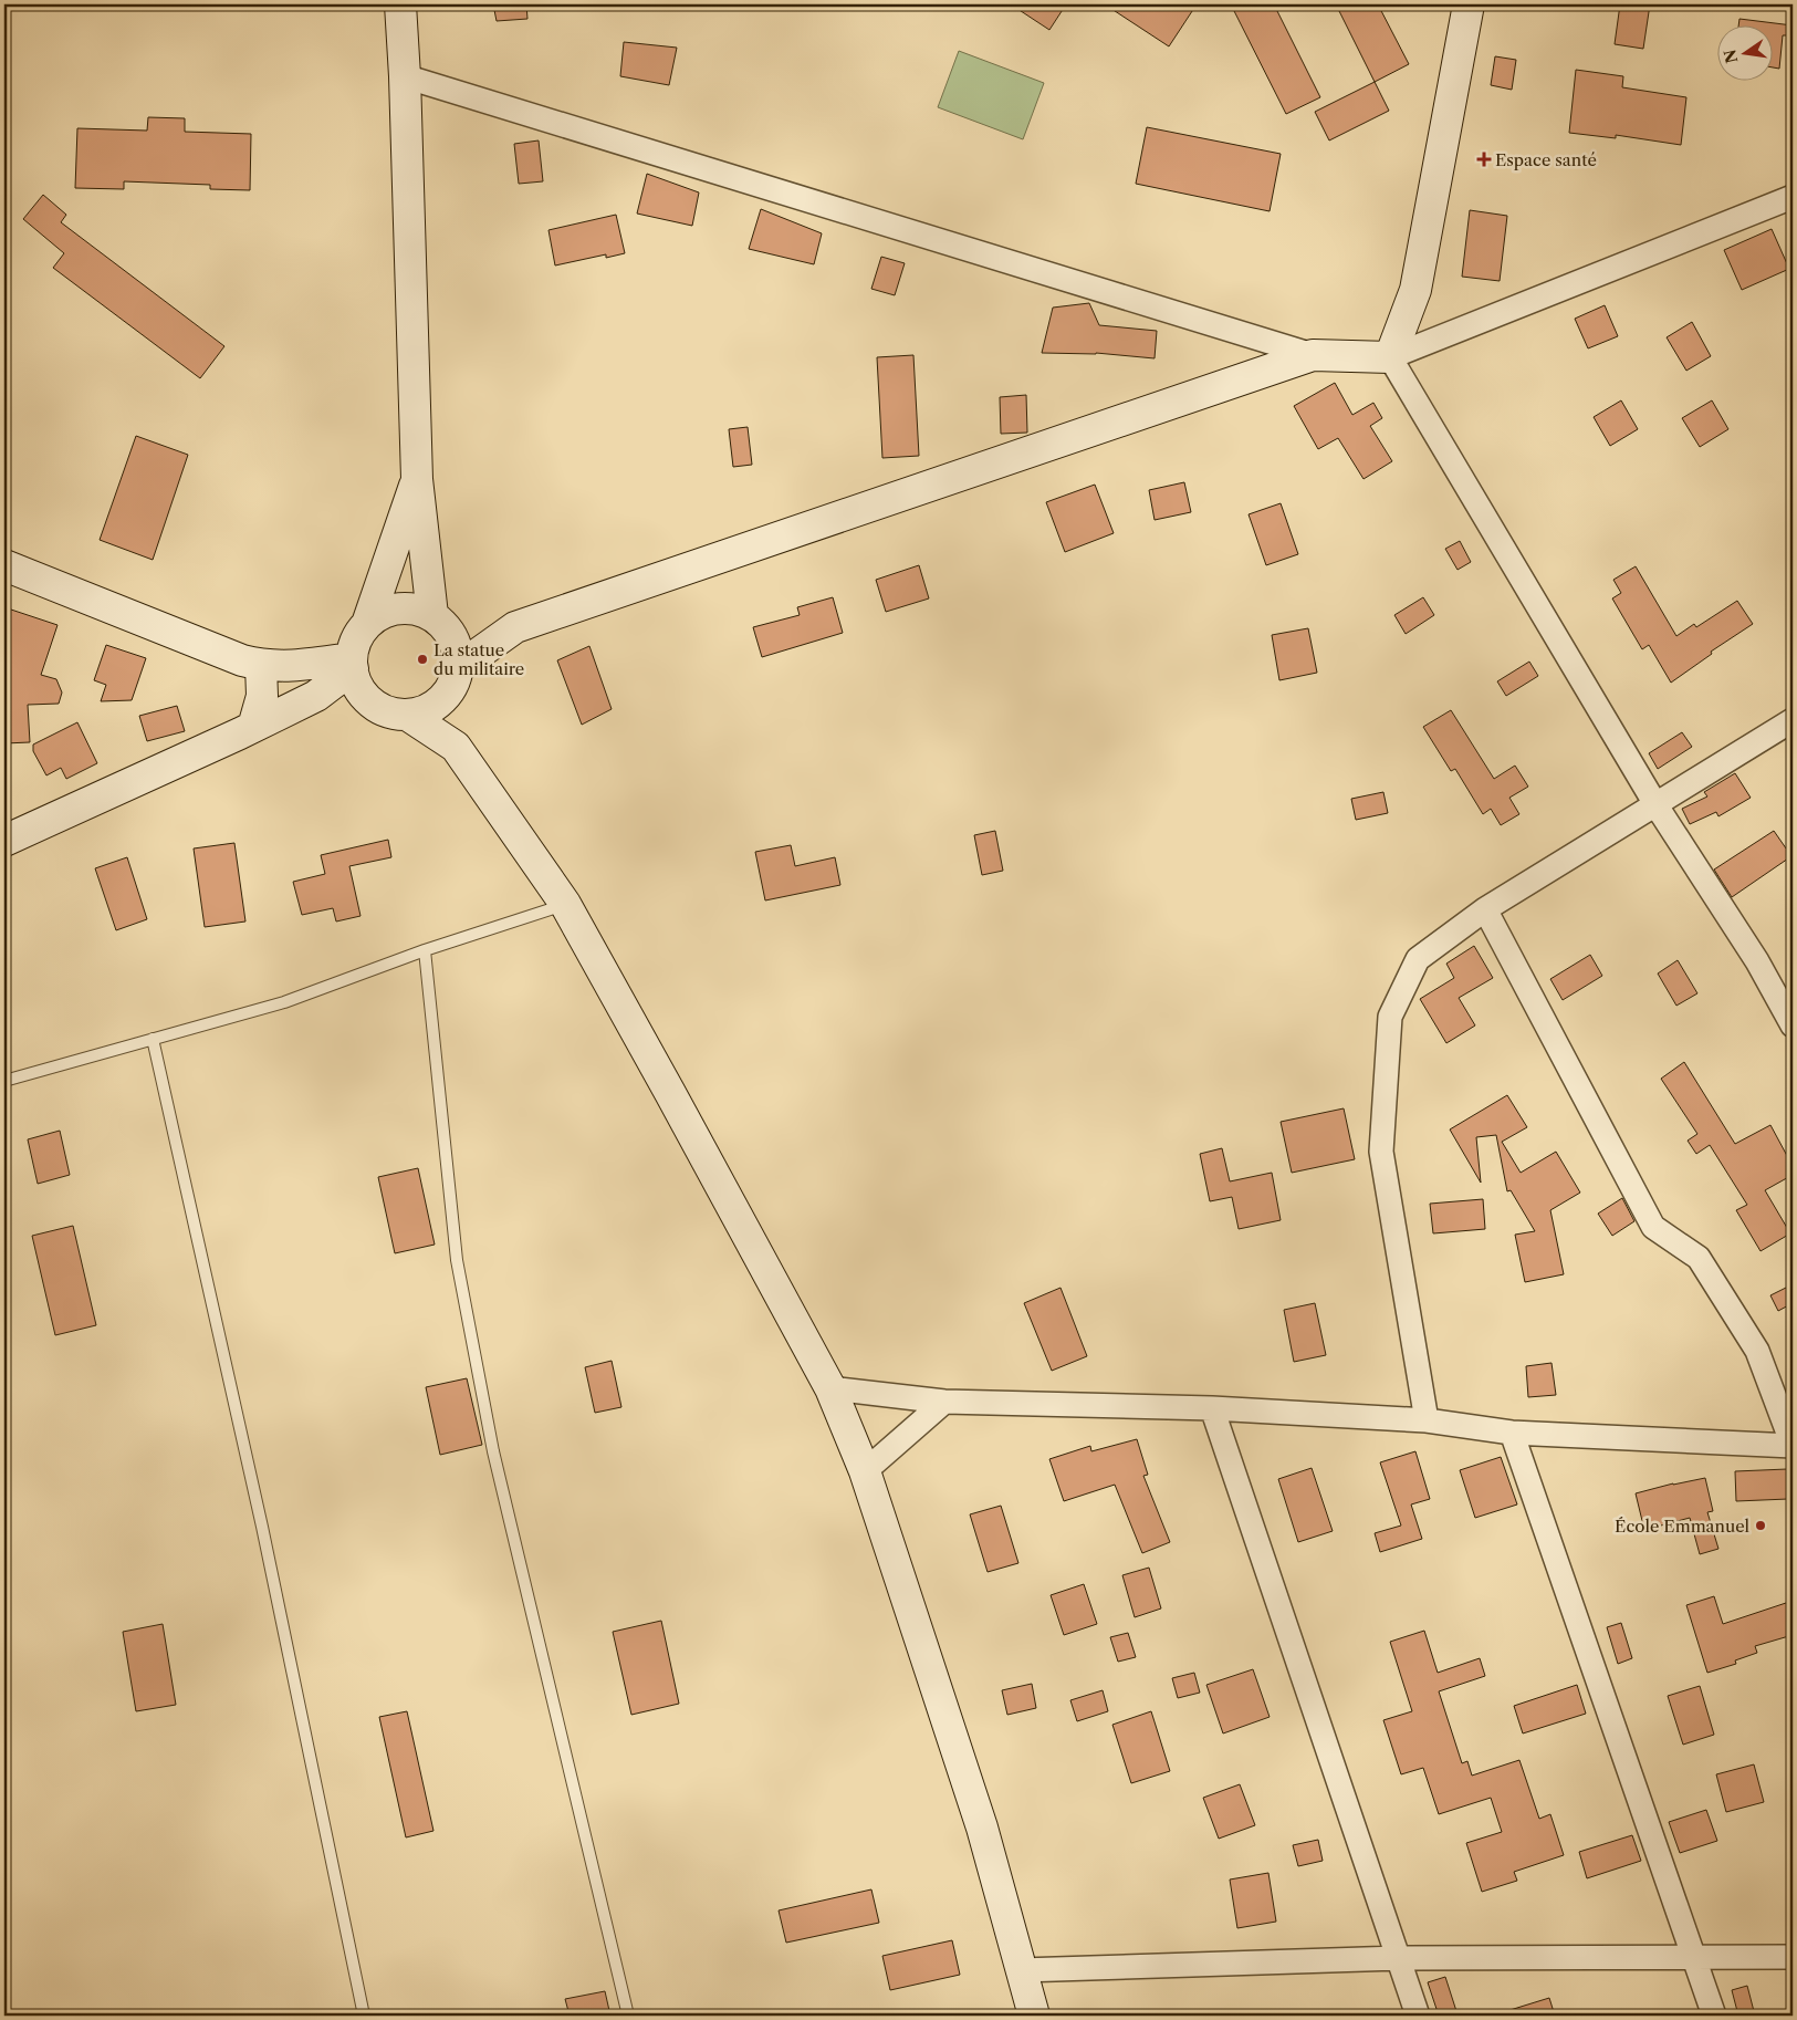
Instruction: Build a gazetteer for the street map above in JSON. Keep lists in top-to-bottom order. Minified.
{"places":{"health":["Espace santé"],"other":["La statue du militaire","École Emmanuel"]},"north":"left"}
